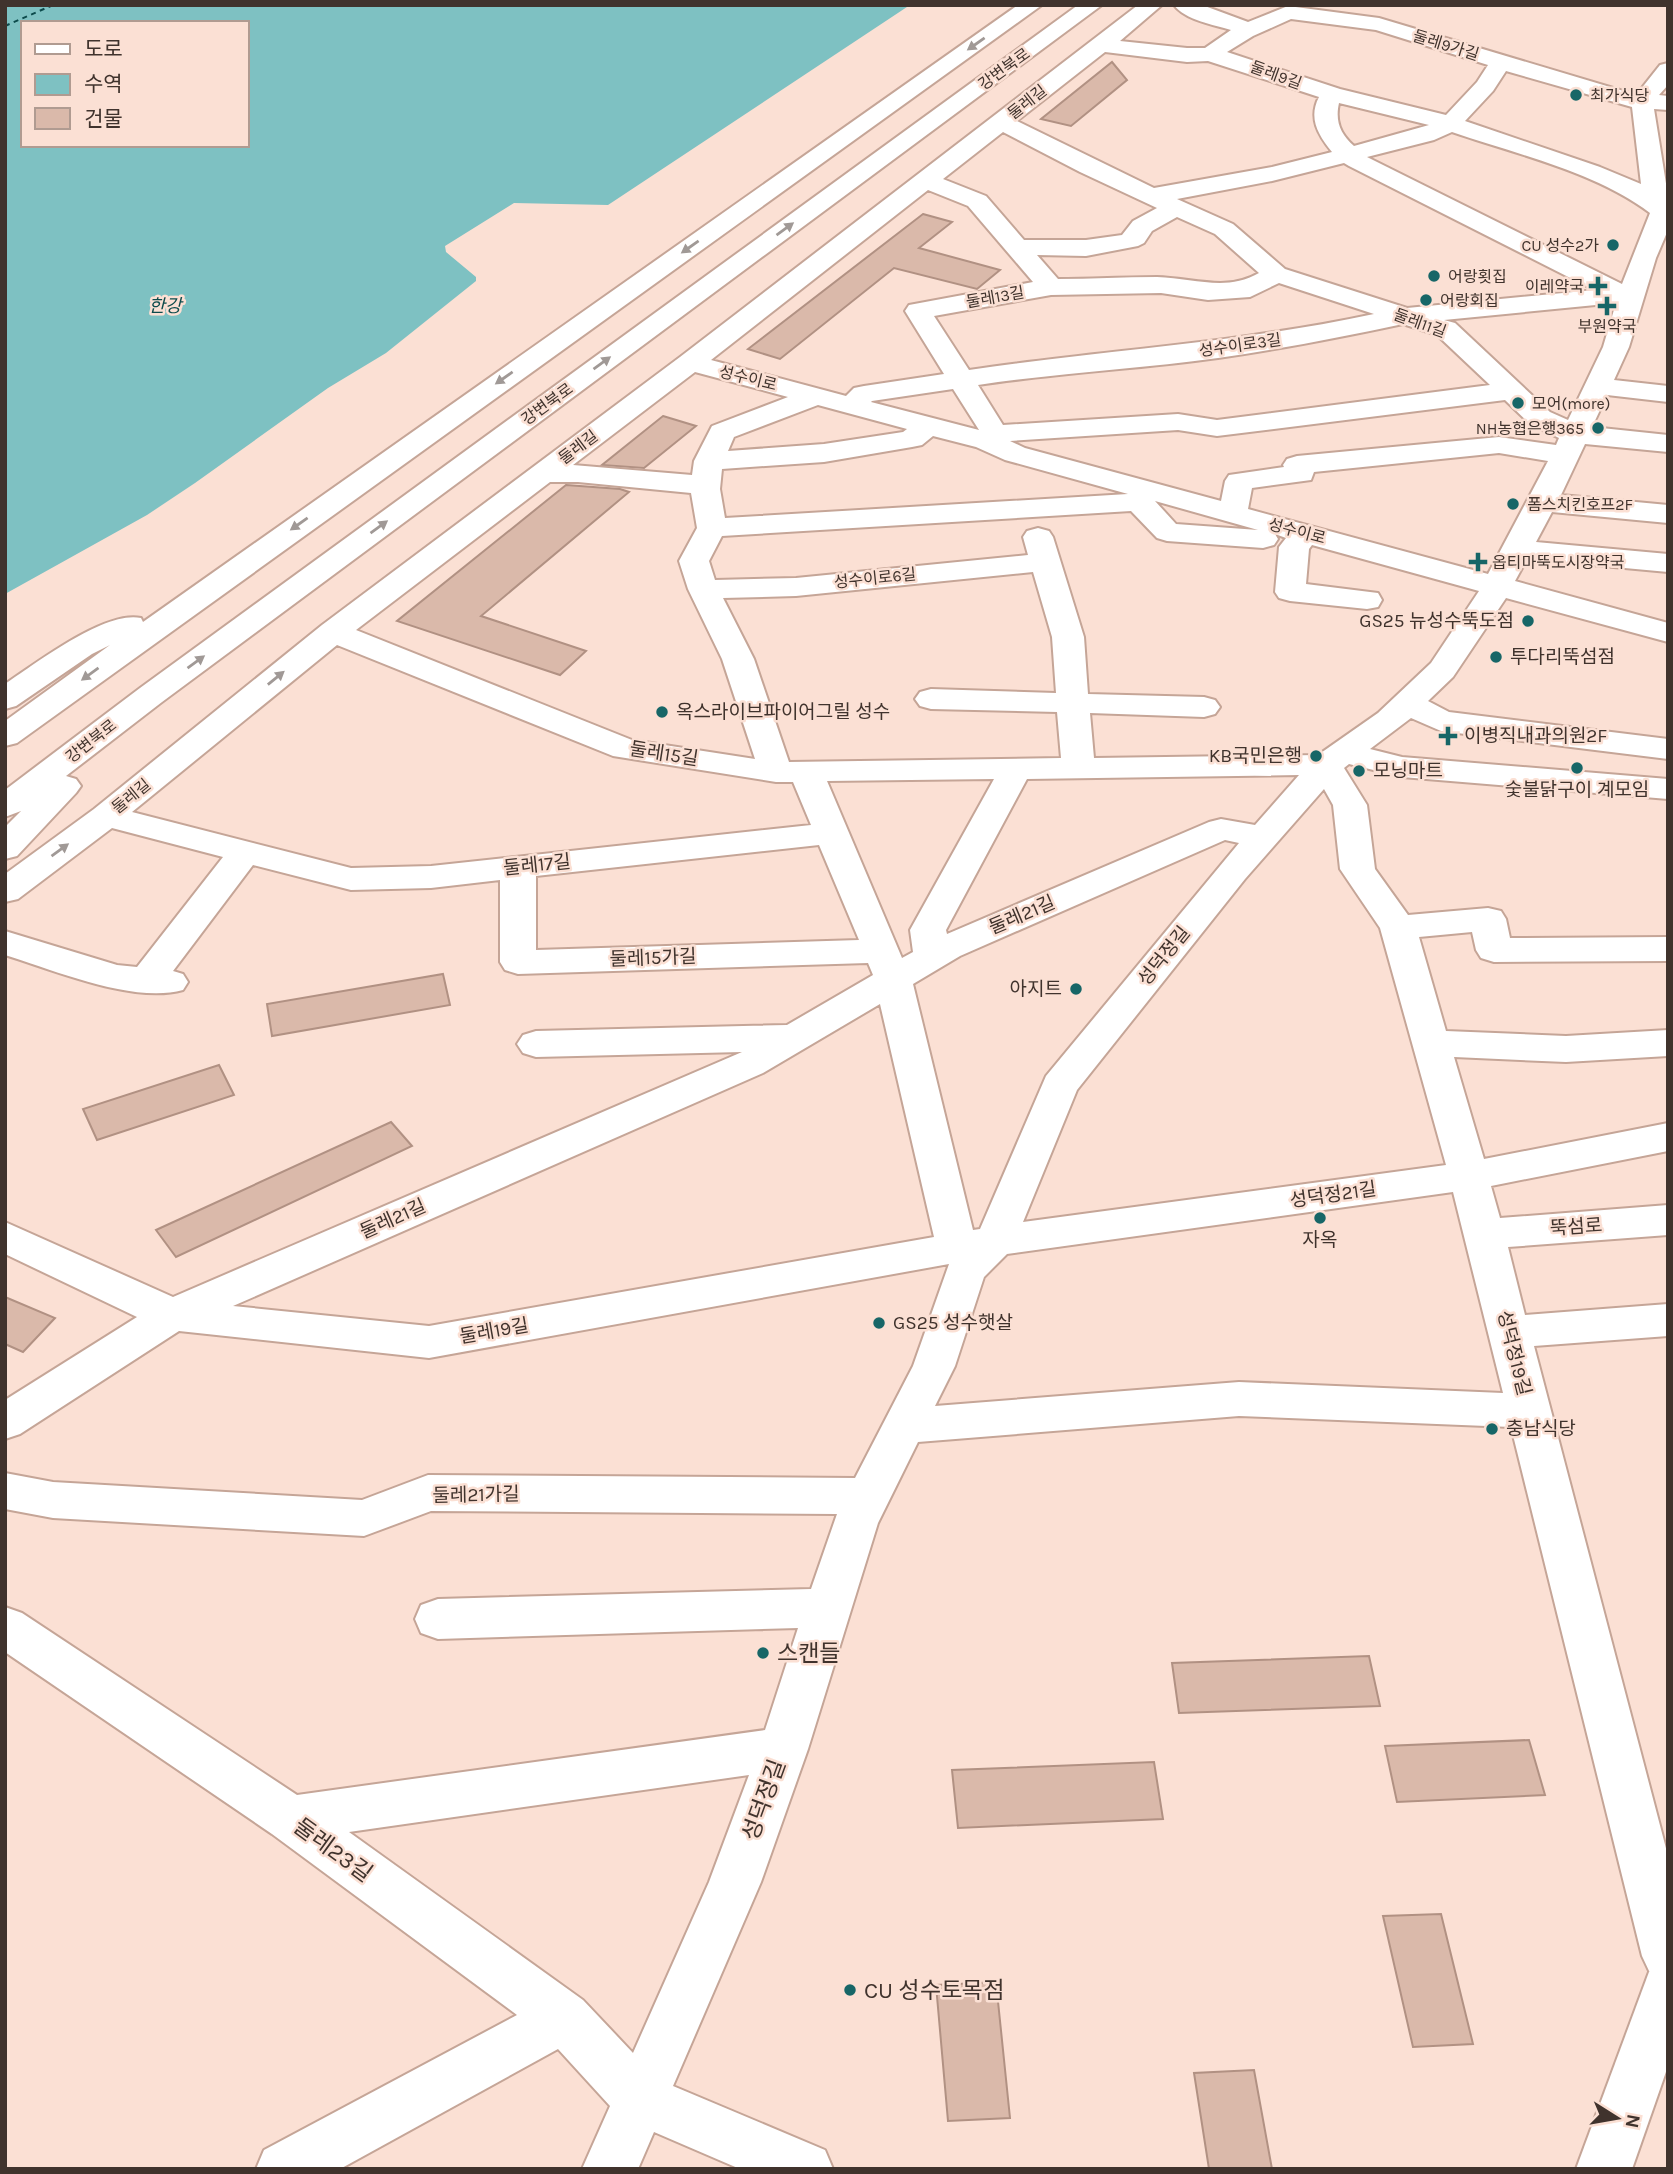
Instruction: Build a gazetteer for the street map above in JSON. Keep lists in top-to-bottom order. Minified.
{"streets":{"main road":["둘레9가길","강변북로","둘레9길","둘레길","둘레13길","둘레11길","성수이로3길","성수이로","성수이로6길","둘레15길","둘레17길","둘레21길","성덕정길","둘레15가길","성덕정21길","뚝섬로","둘레19길","성덕정19길","둘레21가길","둘레23길"]},"crossings":[["둘레9가길","둘레9길"],["둘레9길","둘레길"],["둘레9길","성덕정길"],["둘레길","둘레13길"],["둘레길","둘레11길"],["둘레길","성수이로"],["둘레길","둘레15길"],["둘레길","둘레17길"],["둘레13길","성수이로3길"],["둘레13길","성수이로"],["둘레11길","성수이로3길"],["둘레11길","성덕정길"],["성수이로3길","성수이로"],["성수이로3길","성덕정길"],["성수이로","성덕정길"],["둘레15길","성덕정길"],["둘레15길","성덕정19길"],["둘레17길","둘레15가길"],["둘레21길","성덕정길"],["둘레21길","둘레15가길"],["둘레21길","둘레19길"],["성덕정길","성덕정21길"],["성덕정길","둘레19길"],["성덕정길","성덕정19길"],["성덕정길","둘레21가길"],["성덕정길","둘레23길"],["성덕정21길","둘레19길"],["성덕정21길","성덕정19길"],["뚝섬로","성덕정19길"]],"water":["한강"],"places":{"other":["최가식당","CU 성수2가","어랑횟집","어랑회집","모어(more)","NH농협은행365","폼스치킨호프2F","GS25 뉴성수뚝도점","투다리뚝섬점","옥스라이브파이어그릴 성수","KB국민은행","숯불닭구이 계모임","모닝마트","아지트","자옥","GS25 성수햇살","충남식당","스캔들","CU 성수토목점"],"health":["이레약국","부원약국","옵티마뚝도시장약국","이병직내과의원2F"]},"legend":["도로","수역","건물"],"north":"right"}
